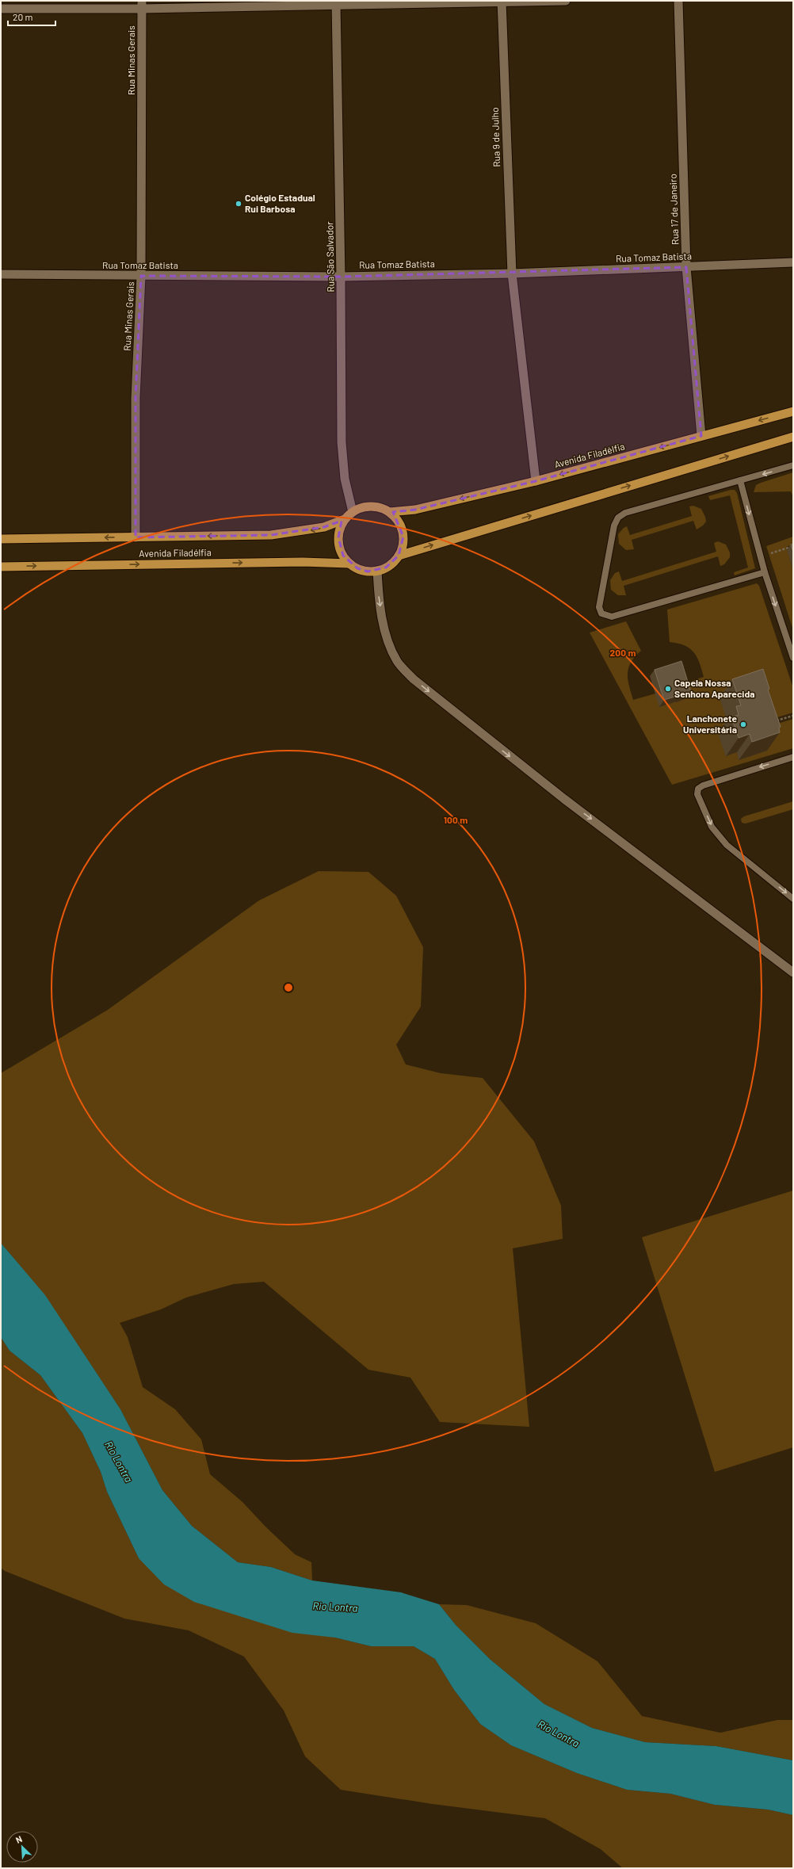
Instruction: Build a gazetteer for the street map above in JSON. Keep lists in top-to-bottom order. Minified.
{"streets":{"main road":["Avenida Filadélfia"],"street":["Rua Minas Gerais","Rua 9 de Julho","Rua 17 de Janeiro","Rua São Salvador","Rua Tomaz Batista"]},"crossings":[["Rua Minas Gerais","Rua Tomaz Batista"],["Rua Minas Gerais","Avenida Filadélfia"],["Rua 9 de Julho","Rua Tomaz Batista"],["Rua 9 de Julho","Avenida Filadélfia"],["Rua 17 de Janeiro","Rua Tomaz Batista"],["Rua 17 de Janeiro","Avenida Filadélfia"],["Rua São Salvador","Rua Tomaz Batista"],["Rua São Salvador","Avenida Filadélfia"]],"water":["Rio Lontra"],"places":["Colégio Estadual Rui Barbosa","Capela Nossa Senhora Aparecida","Lanchonete Universitária"],"scale_bar":"20 m","north":"top left","rings":["200 m","100 m"]}
